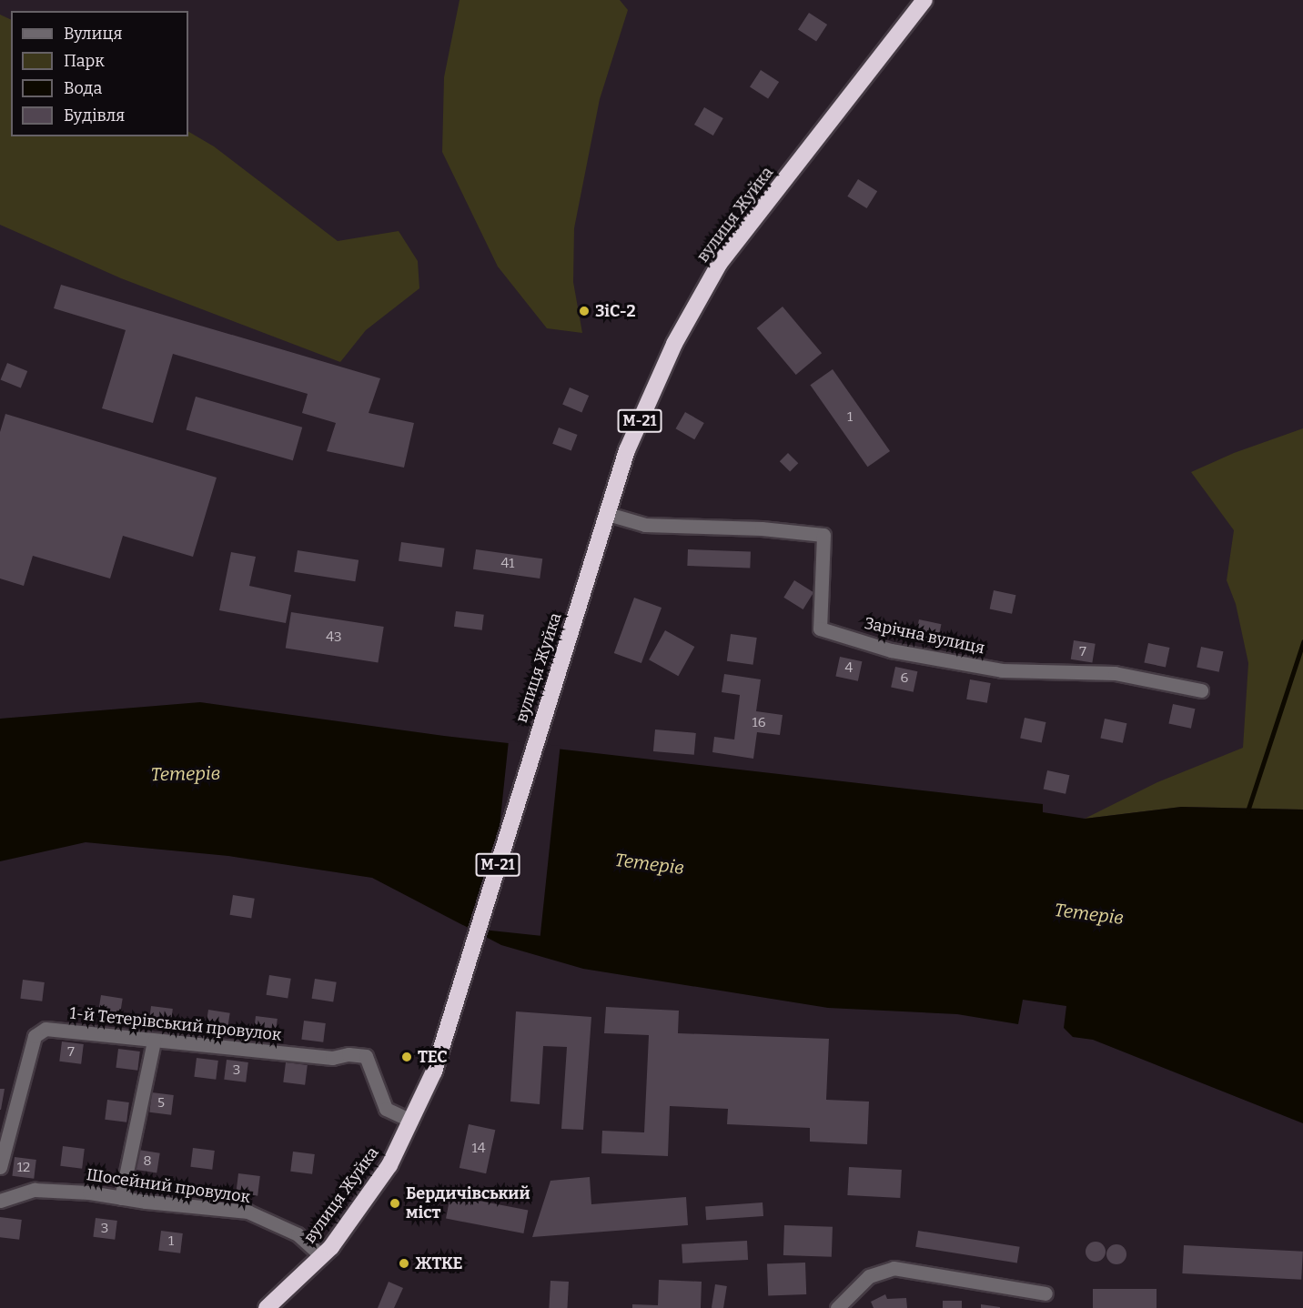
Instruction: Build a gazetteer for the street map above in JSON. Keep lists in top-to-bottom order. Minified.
{"streets":{"highway":["вулиця Жуйка","М-21"],"street":["Зарічна вулиця","1-й Тетерівський провулок","Шосейний провулок"]},"crossings":[["вулиця Жуйка","Зарічна вулиця"],["вулиця Жуйка","1-й Тетерівський провулок"],["вулиця Жуйка","Шосейний провулок"]],"water":["Тетерів"],"places":["ЗіС-2","ТЕС","Бердичівський міст","ЖТКЕ"],"house_numbers":["1","41","43","7","4","6","16","7","3","5","14","8","12","3","1"],"legend":["Вулиця","Парк","Вода","Будівля"]}
